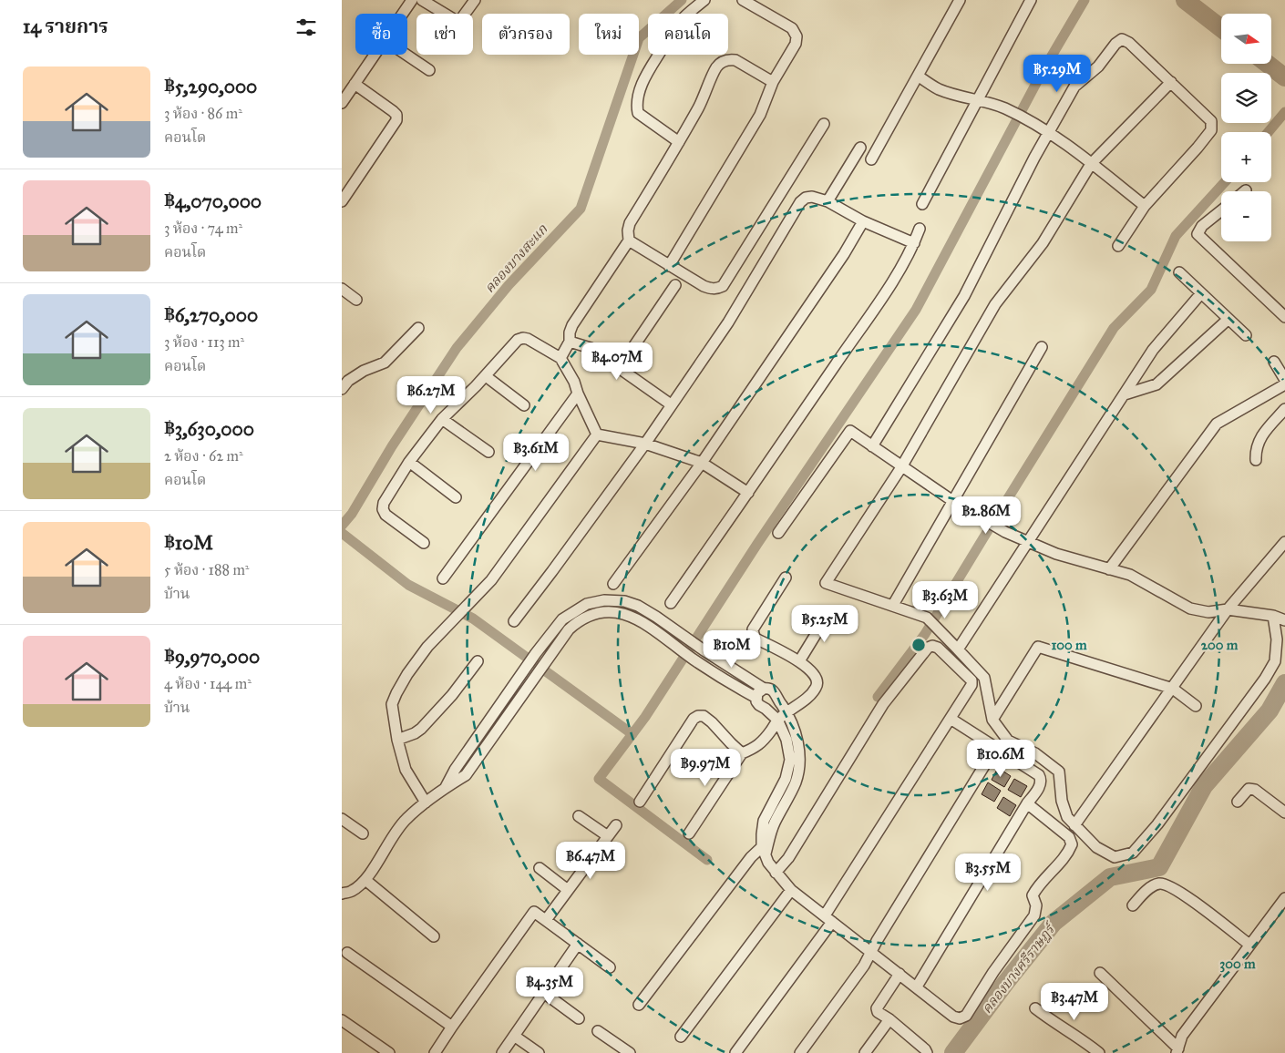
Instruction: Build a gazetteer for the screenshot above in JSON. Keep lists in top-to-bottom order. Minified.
{"water":["คลองบางสะแก","คลองบางศรีราษฎร์"],"north":"right","page":{"heading":"14 รายการ","map_buttons":["+","−"],"chip":["ซื้อ","เช่า","ตัวกรอง","ใหม่","คอนโด"],"list":[{"name":"฿5,290,000","note":"3 ห้อง · 86 m² · คอนโด"},{"name":"฿4,070,000","note":"3 ห้อง · 74 m² · คอนโด"},{"name":"฿6,270,000","note":"3 ห้อง · 113 m² · คอนโด"},{"name":"฿3,630,000","note":"2 ห้อง · 62 m² · คอนโด"},{"name":"฿10M","note":"5 ห้อง · 188 m² · บ้าน"},{"name":"฿9,970,000","note":"4 ห้อง · 144 m² · บ้าน"}],"price":["฿5.29M","฿4.07M","฿6.27M","฿3.61M","฿2.86M","฿3.63M","฿5.25M","฿10M","฿10.6M","฿9.97M","฿6.47M","฿3.55M","฿4.35M","฿3.47M"]},"rings":["100 m","200 m","300 m"]}
